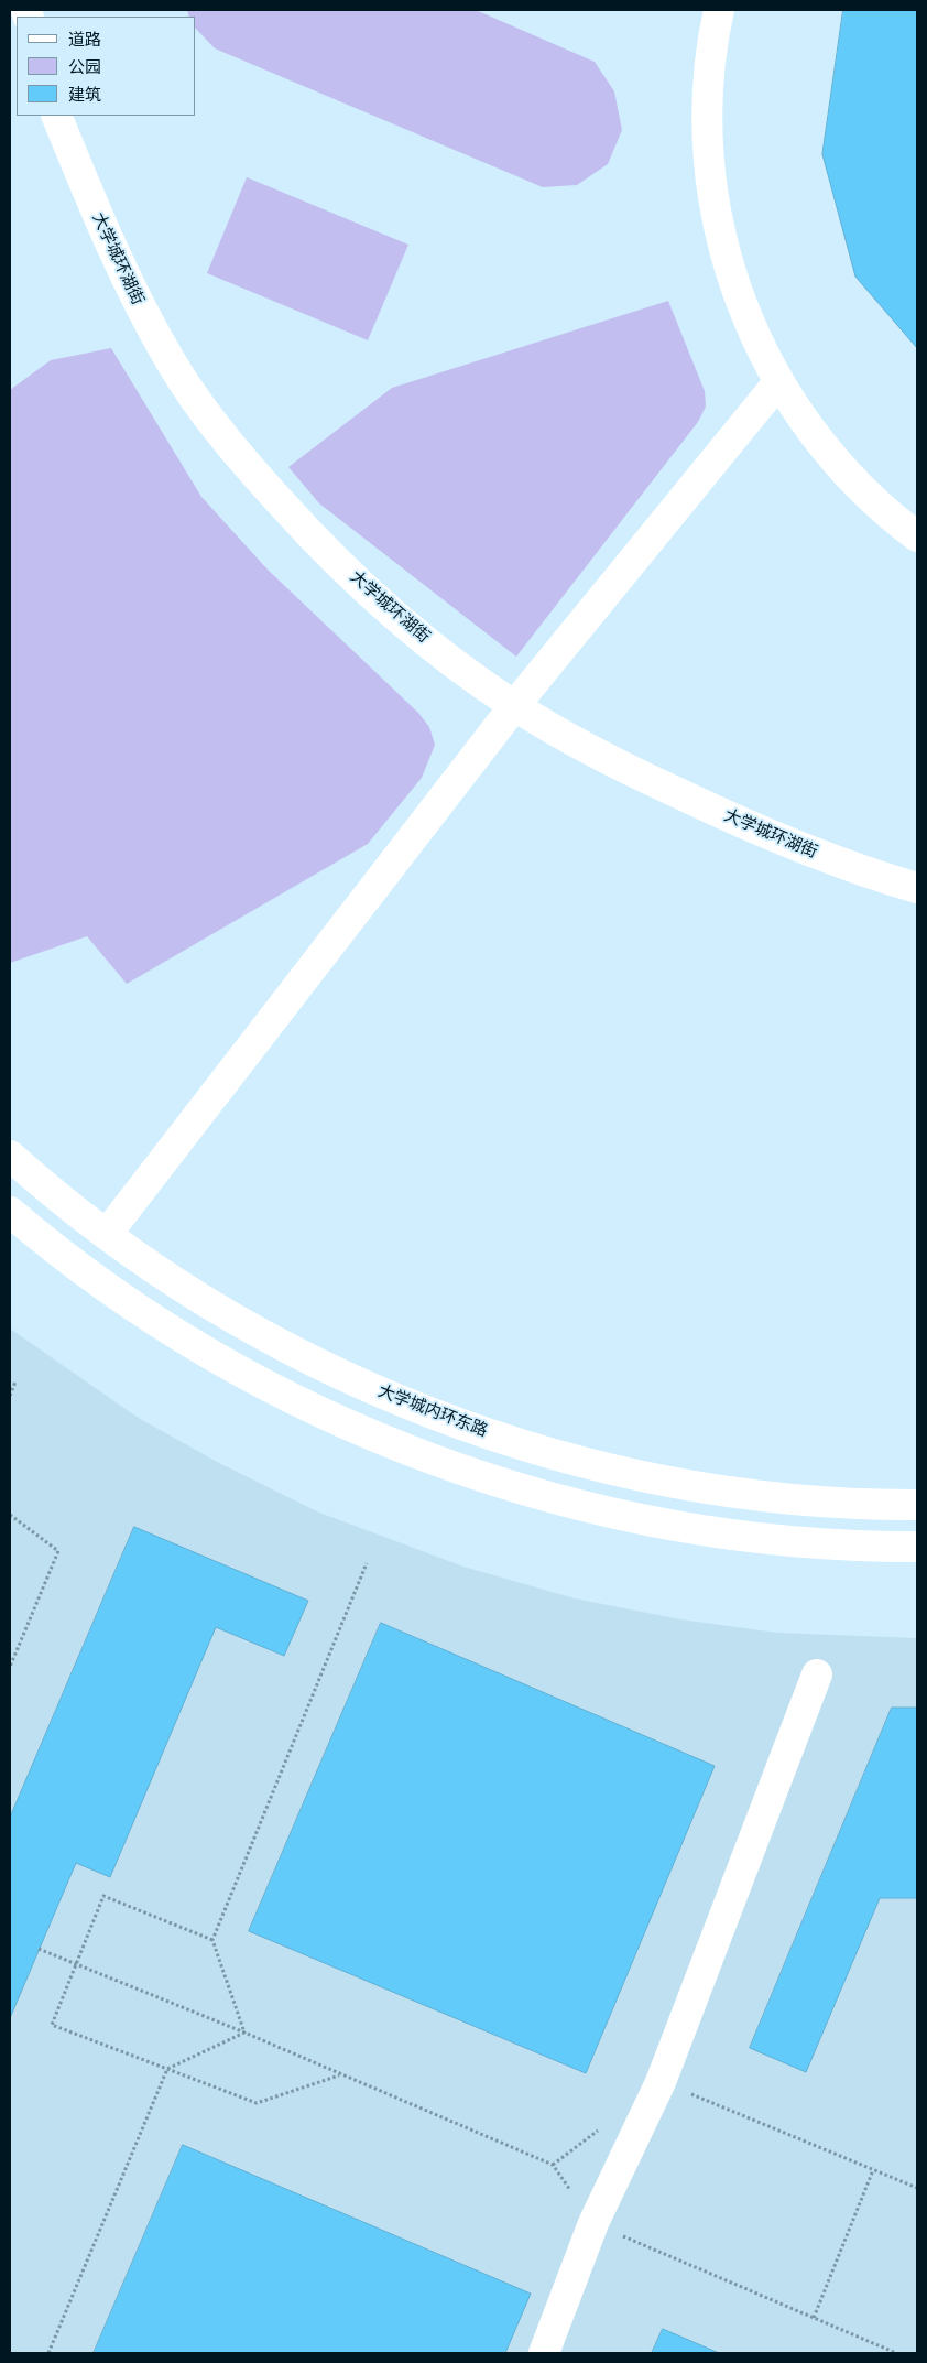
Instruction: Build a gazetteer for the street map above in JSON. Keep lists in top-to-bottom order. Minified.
{"streets":{"main road":["大学城环湖街","大学城内环东路"]},"legend":["道路","公园","建筑"]}
